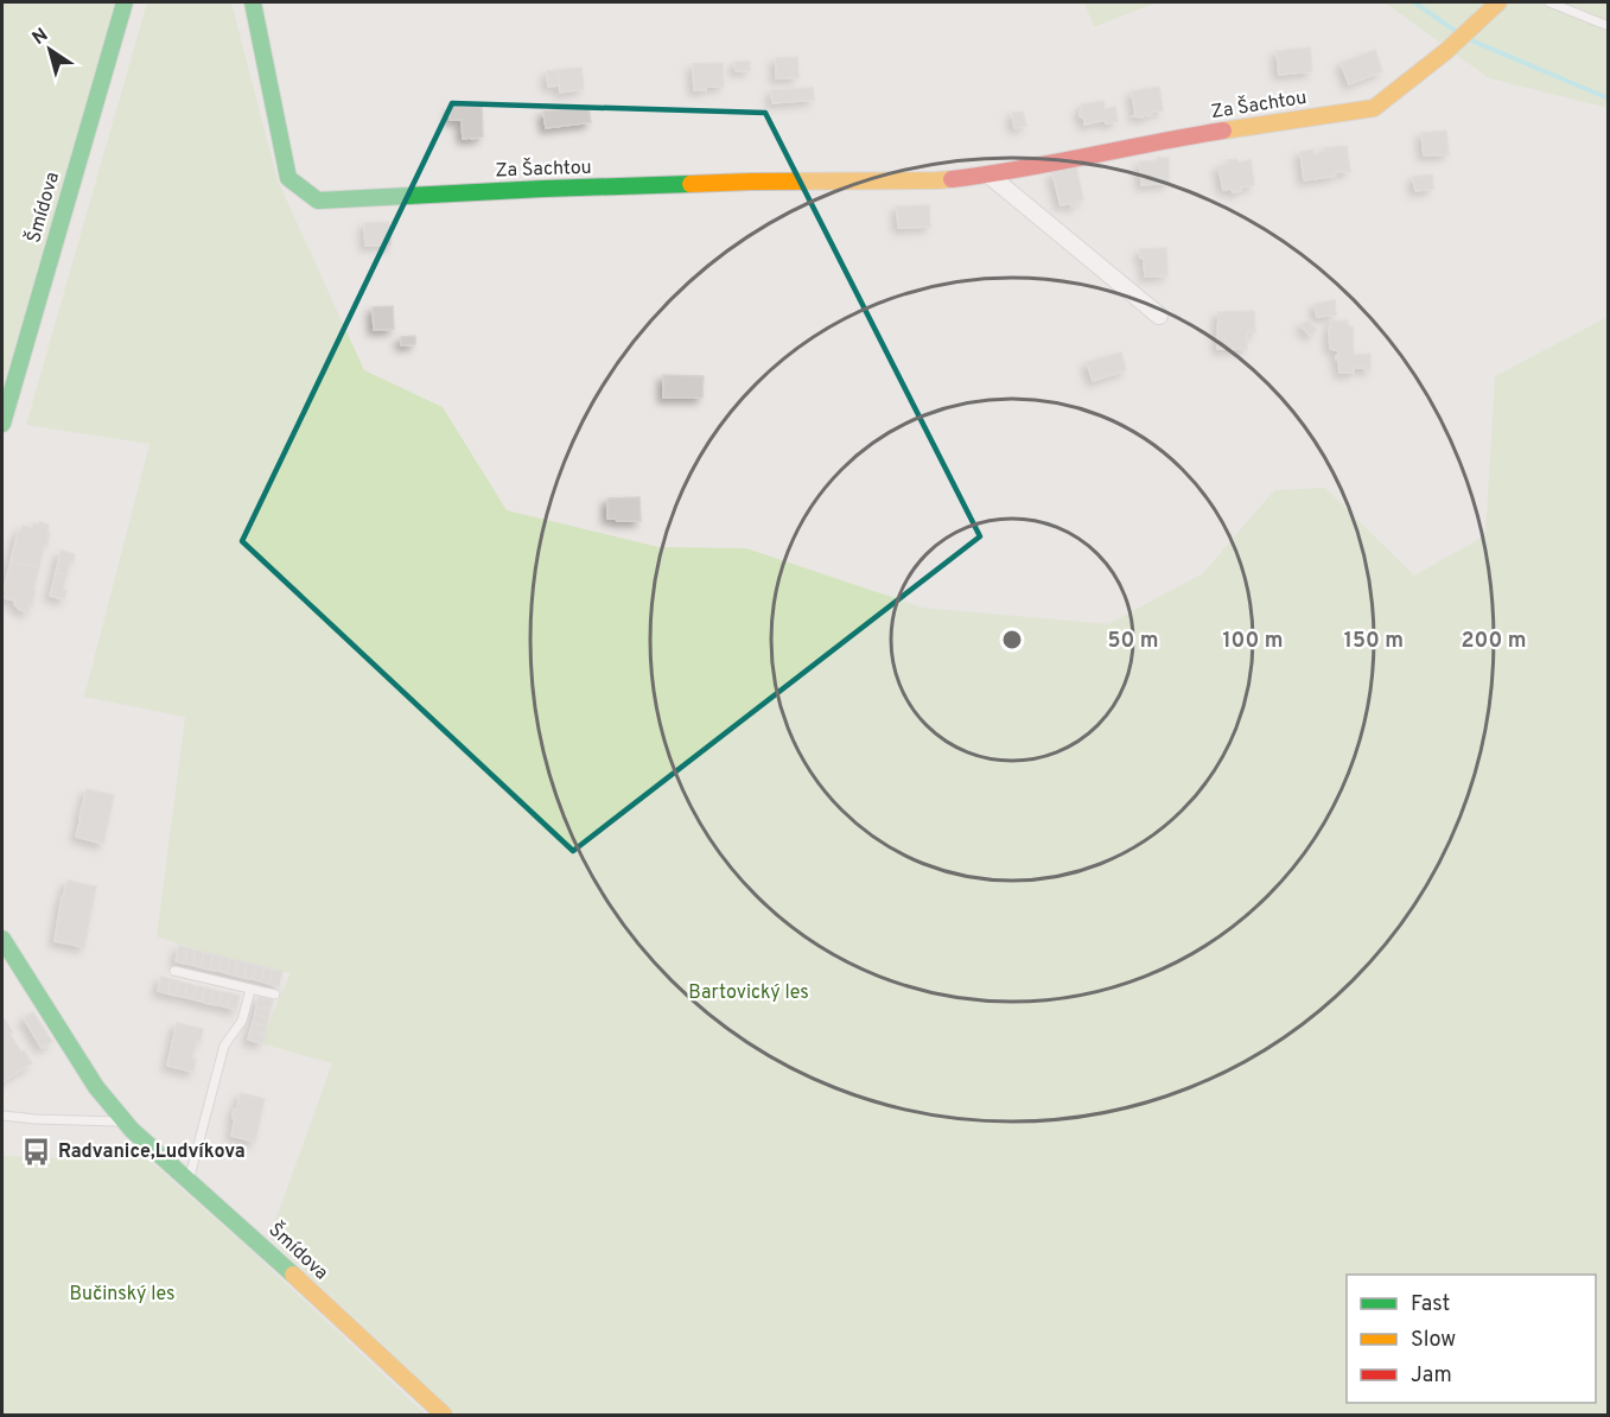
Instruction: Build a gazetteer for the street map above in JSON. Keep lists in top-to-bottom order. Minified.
{"streets":{"street":["Za Šachtou","Šmídova"]},"parks":["Bartovický les","Bučinský les"],"places":{"bus stop":["Radvanice,Ludvíkova"]},"legend":["Fast","Slow","Jam"],"north":"top left","rings":["50 m","100 m","150 m","200 m"]}
